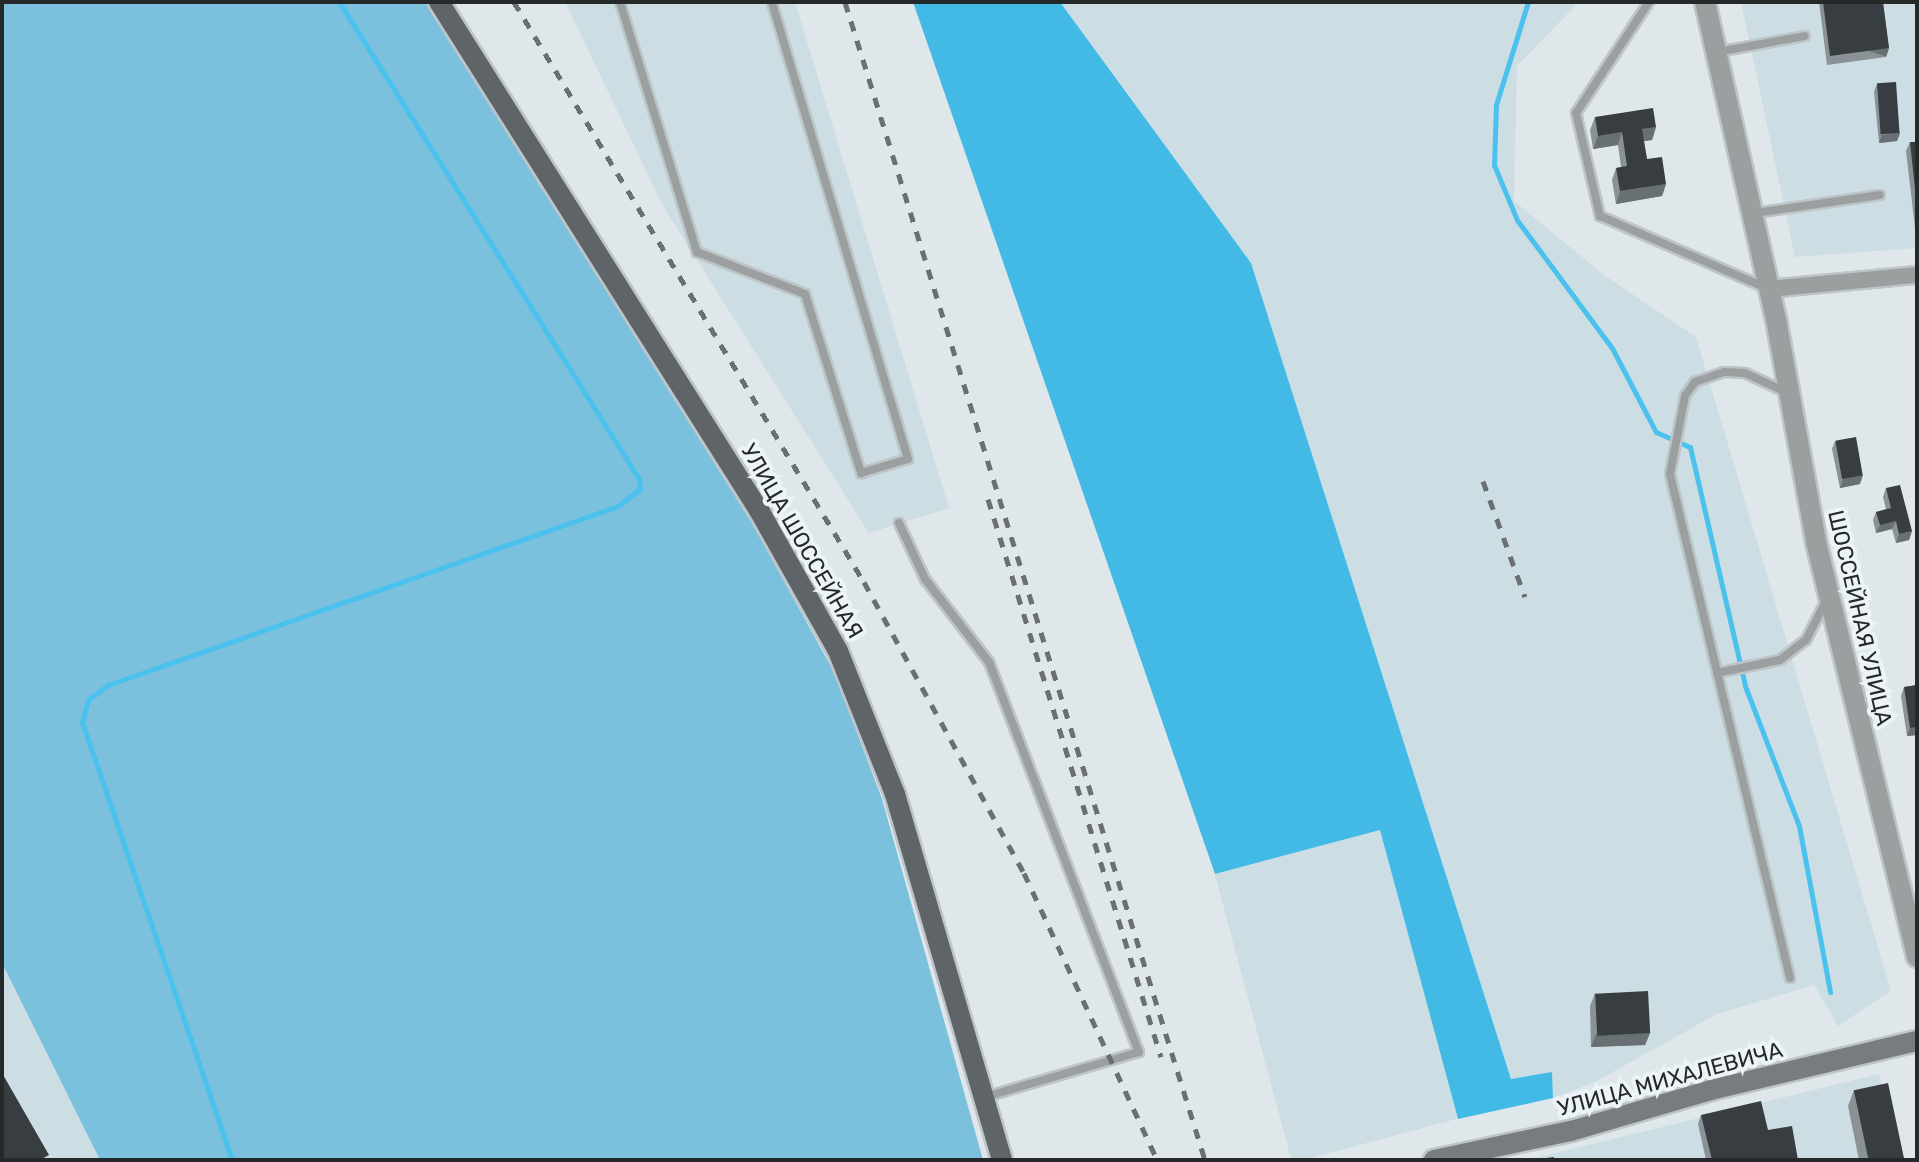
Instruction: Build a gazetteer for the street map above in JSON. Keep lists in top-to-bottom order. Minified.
{"streets":{"main road":["УЛИЦА ШОССЕЙНАЯ","УЛИЦА МИХАЛЕВИЧА"],"street":["ШОССЕЙНАЯ УЛИЦА"]}}
